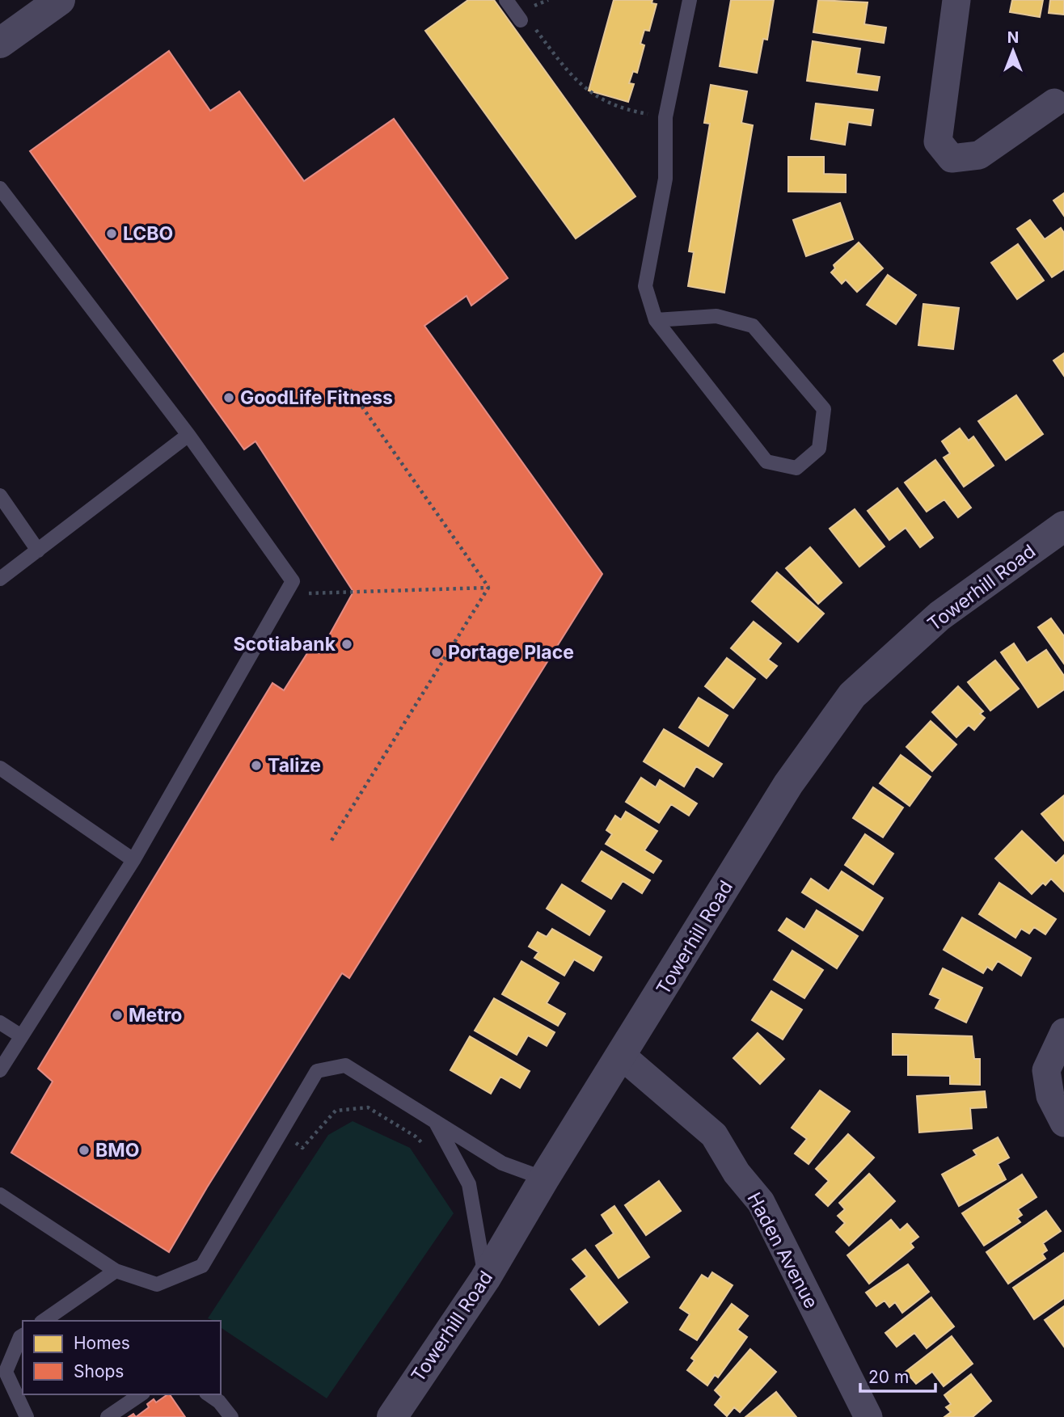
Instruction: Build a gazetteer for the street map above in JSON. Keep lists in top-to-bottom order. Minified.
{"streets":{"street":["Towerhill Road","Haden Avenue"]},"crossings":[["Towerhill Road","Haden Avenue"]],"places":["LCBO","GoodLife Fitness","Scotiabank","Portage Place","Talize","Metro","BMO"],"legend":["Homes","Shops"],"scale_bar":"20 m","north":"top"}
